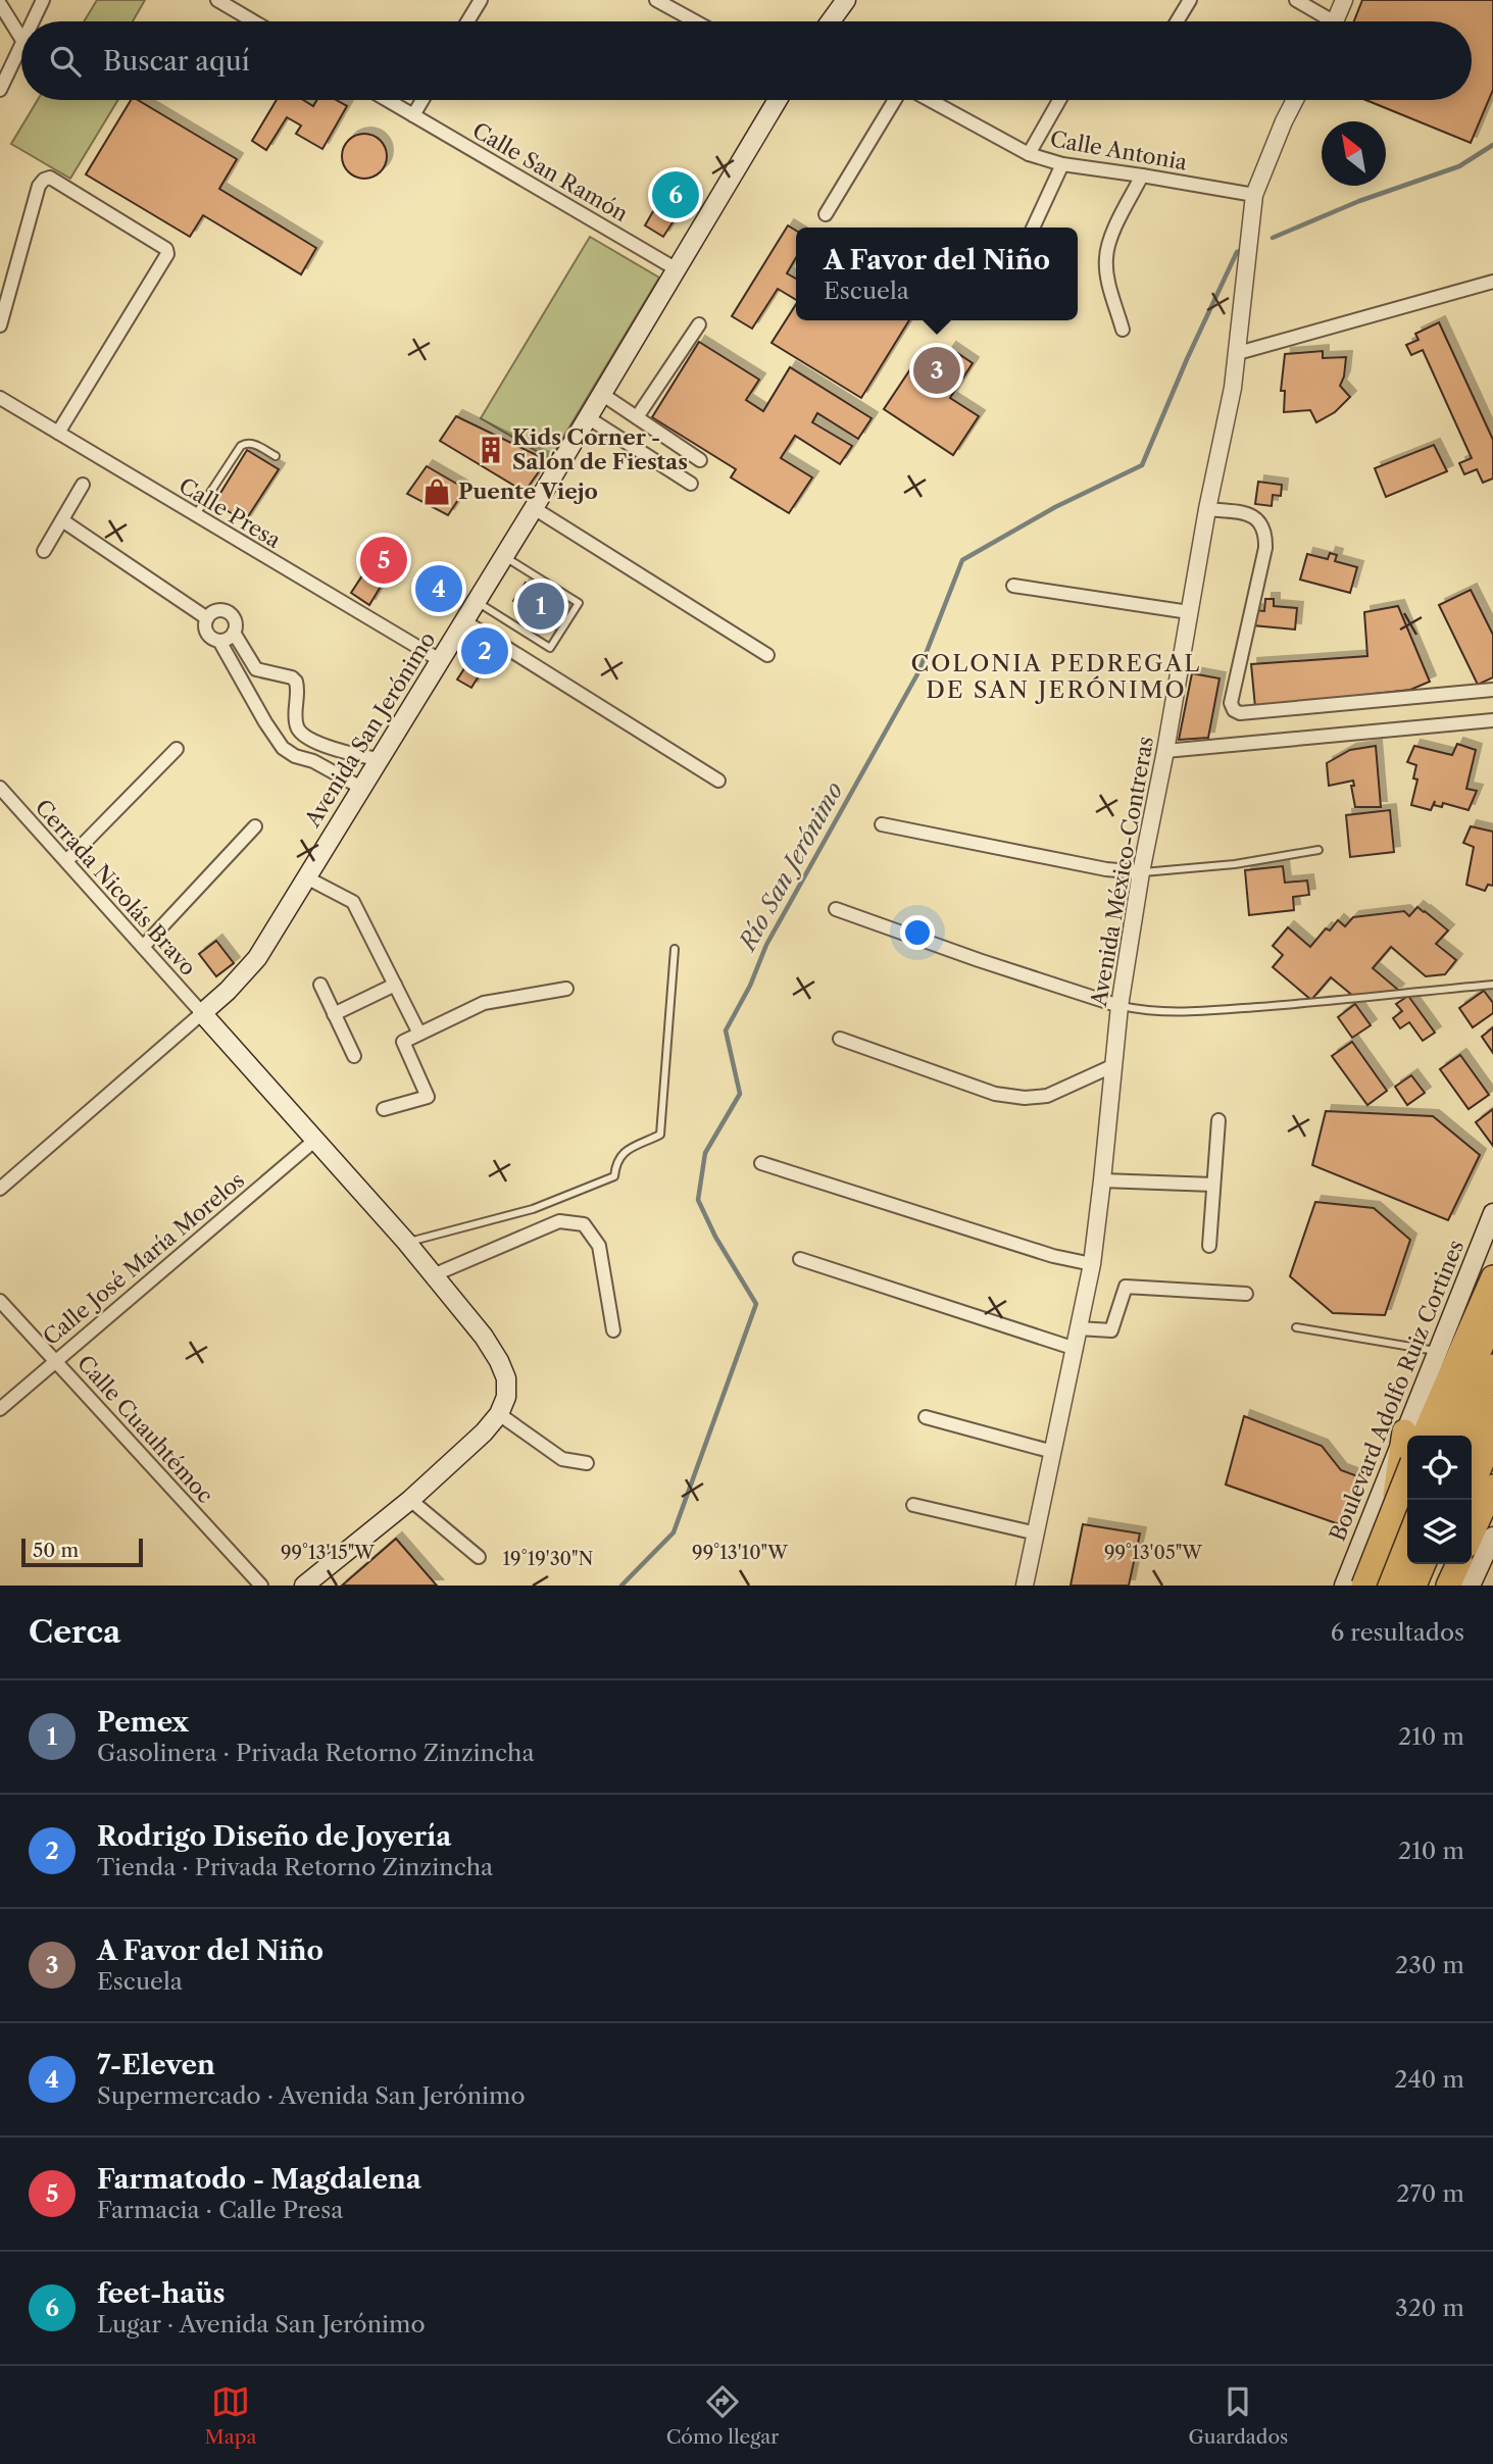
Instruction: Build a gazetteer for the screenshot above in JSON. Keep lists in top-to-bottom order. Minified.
{"streets":{"main road":["Avenida San Jerónimo","Boulevard Adolfo Ruiz Cortines"],"street":["Calle Antonia","Calle San Ramón","Calle Presa","Avenida México-Contreras","Cerrada Nicolás Bravo","Calle José María Morelos","Calle Cuauhtémoc"]},"crossings":[["Calle Antonia","Avenida México-Contreras"],["Calle San Ramón","Avenida San Jerónimo"],["Calle Presa","Avenida San Jerónimo"],["Avenida San Jerónimo","Cerrada Nicolás Bravo"],["Calle José María Morelos","Calle Cuauhtémoc"]],"districts":["COLONIA PEDREGAL DE SAN JERÓNIMO"],"water":["Río San Jerónimo"],"places":{"building":["Kids Corner - Salón de Fiestas"],"shop":["Puente Viejo"]},"scale_bar":"50 m","north":"top left","page":{"search":"Buscar aquí","pins":["6","3","5","4","1","2"],"popup":["A Favor del Niño","Escuela"],"scale":"50 m","heading":["Cerca","6 resultados"],"list":[{"mark":"1","name":"Pemex","note":"Gasolinera · Privada Retorno Zinzincha","value":"210 m"},{"mark":"2","name":"Rodrigo Diseño de Joyería","note":"Tienda · Privada Retorno Zinzincha","value":"210 m"},{"mark":"3","name":"A Favor del Niño","note":"Escuela","value":"230 m"},{"mark":"4","name":"7-Eleven","note":"Supermercado · Avenida San Jerónimo","value":"240 m"},{"mark":"5","name":"Farmatodo - Magdalena","note":"Farmacia · Calle Presa","value":"270 m"},{"mark":"6","name":"feet-haüs","note":"Lugar · Avenida San Jerónimo","value":"320 m"}],"nav":["Mapa","Cómo llegar","Guardados"]},"coordinates":["99°13'15\"W","99°13'10\"W","99°13'05\"W","19°19'30\"N"]}
